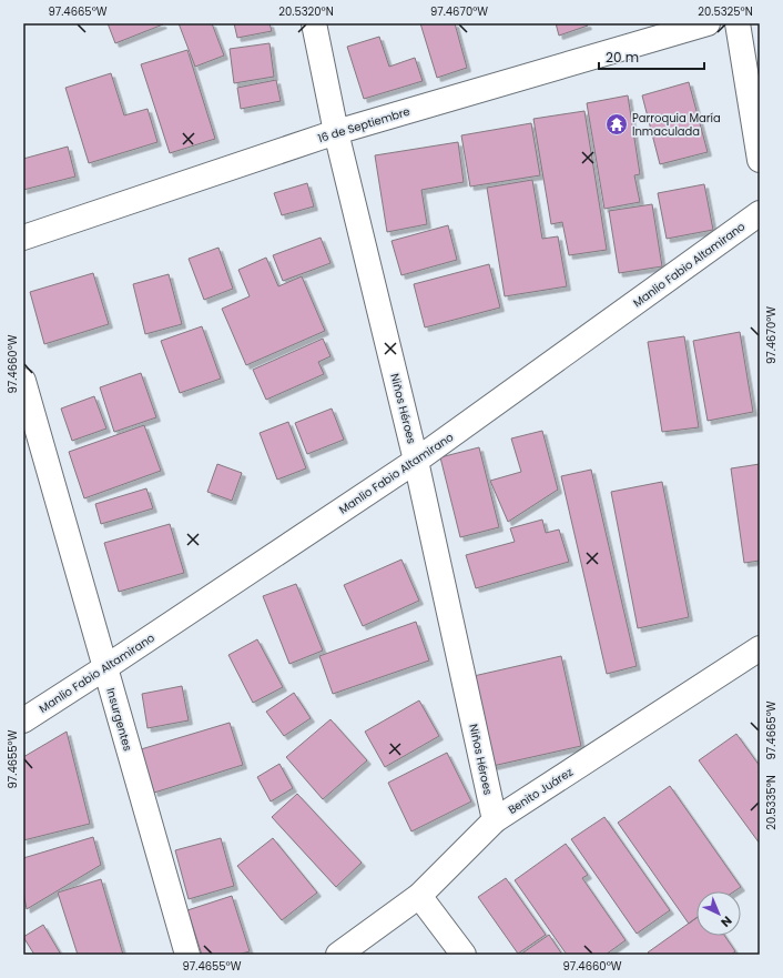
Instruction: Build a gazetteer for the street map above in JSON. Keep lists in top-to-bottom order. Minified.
{"streets":{"street":["16 de Septiembre","Manlio Fabio Altamirano","Niños Héroes","Insurgentes","Benito Juárez"]},"crossings":[["16 de Septiembre","Niños Héroes"],["Manlio Fabio Altamirano","Niños Héroes"],["Manlio Fabio Altamirano","Insurgentes"],["Niños Héroes","Benito Juárez"]],"places":{"temple":["Parroquia María Inmaculada"]},"scale_bar":"20 m","north":"bottom right","coordinates":["97.4665°W","20.5320°N","97.4670°W","20.5325°N","97.4660°W","97.4655°W","20.5335°N"]}
